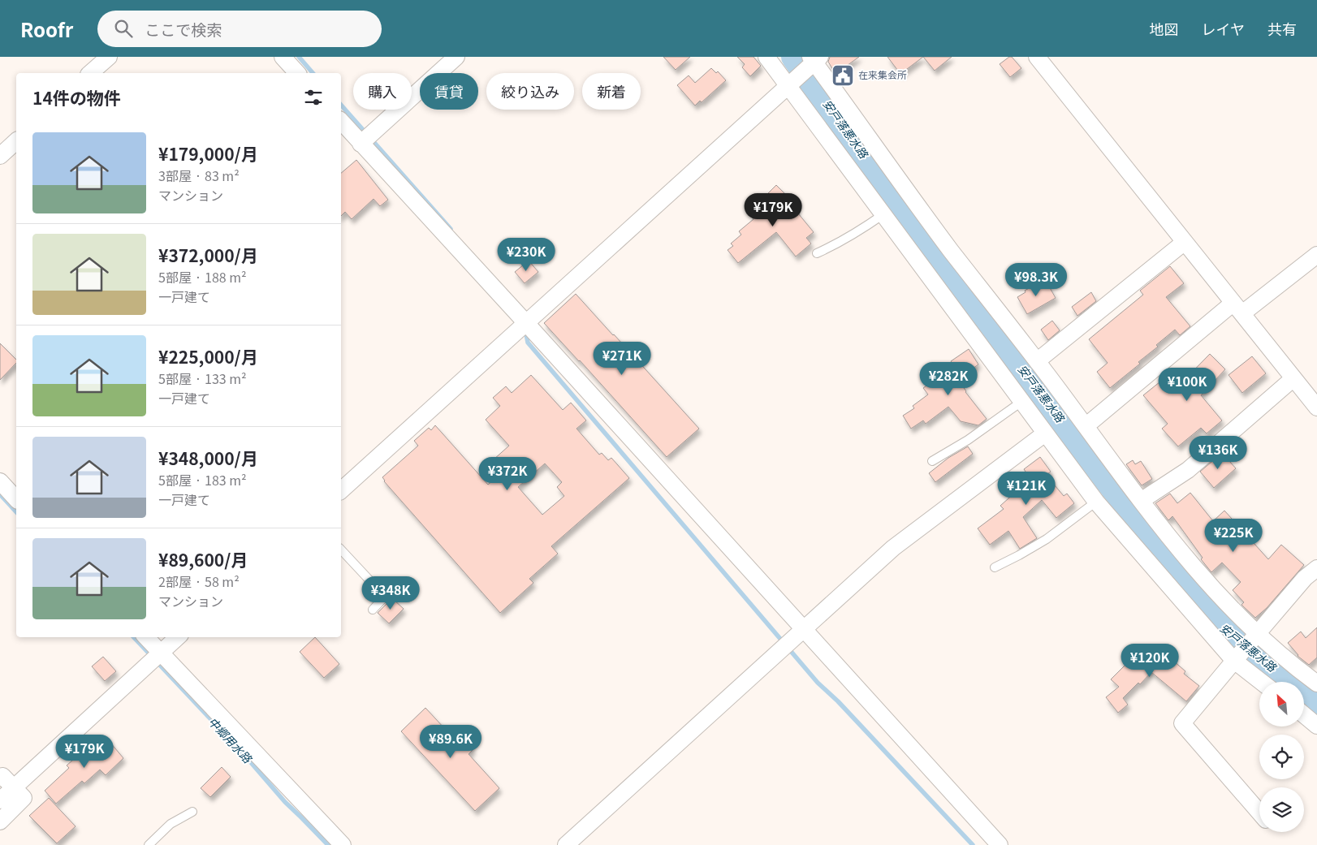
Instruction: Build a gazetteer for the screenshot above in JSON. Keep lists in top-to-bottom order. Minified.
{"water":["安戸落悪水路","中郷用水路"],"places":{"public building":["在来集会所"]},"north":"top left","page":{"header":"Roofr","search":"ここで検索","nav":["地図","レイヤ","共有"],"chip":["購入","賃貸","絞り込み","新着"],"heading":"14件の物件","list":[{"name":"¥179,000/月","note":"3部屋 · 83 m² · マンション"},{"name":"¥372,000/月","note":"5部屋 · 188 m² · 一戸建て"},{"name":"¥225,000/月","note":"5部屋 · 133 m² · 一戸建て"},{"name":"¥348,000/月","note":"5部屋 · 183 m² · 一戸建て"},{"name":"¥89,600/月","note":"2部屋 · 58 m² · マンション"}],"price":["¥179K","¥230K","¥98.3K","¥271K","¥282K","¥100K","¥136K","¥372K","¥121K","¥225K","¥348K","¥120K","¥89.6K","¥179K"]}}
